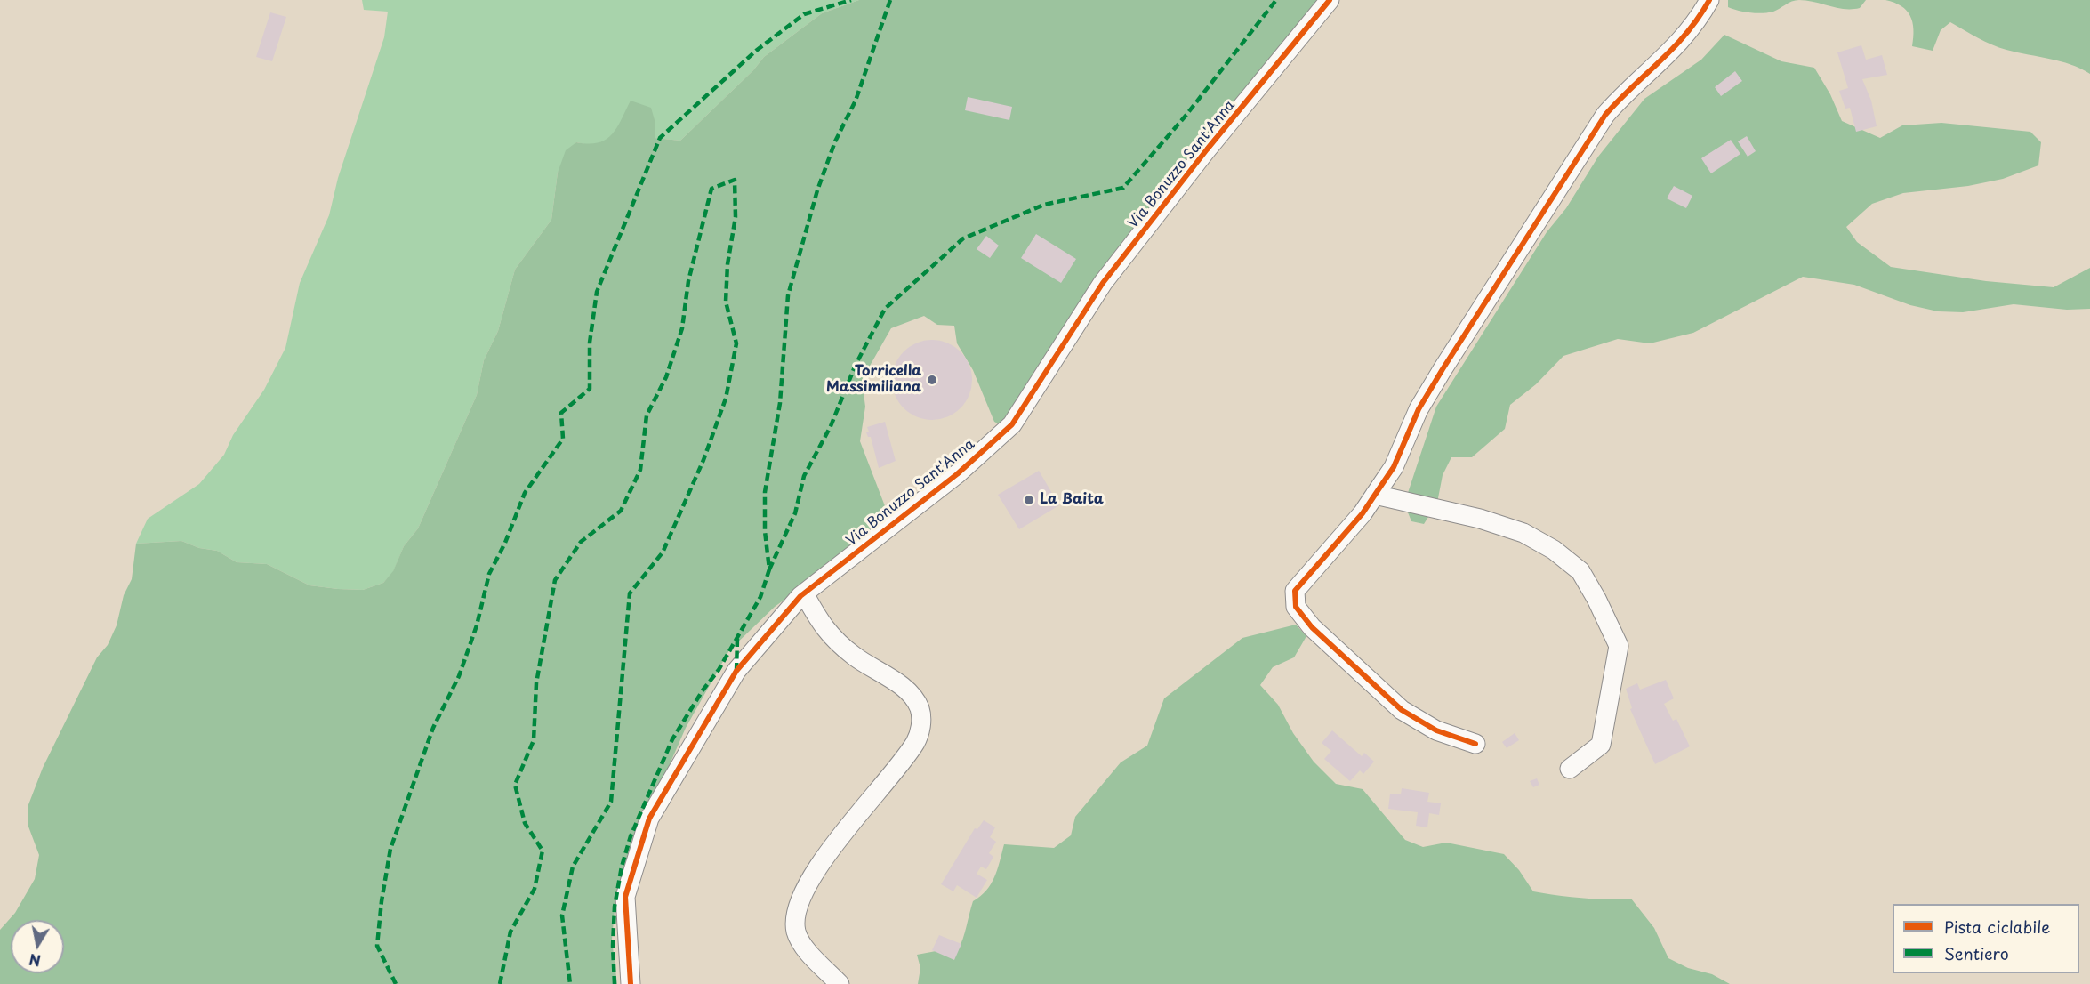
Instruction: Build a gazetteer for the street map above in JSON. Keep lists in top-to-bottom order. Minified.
{"streets":{"street":["Via Bonuzzo Sant'Anna"]},"places":["Torricella Massimiliana","La Baita"],"legend":["Pista ciclabile","Sentiero"],"north":"bottom"}
